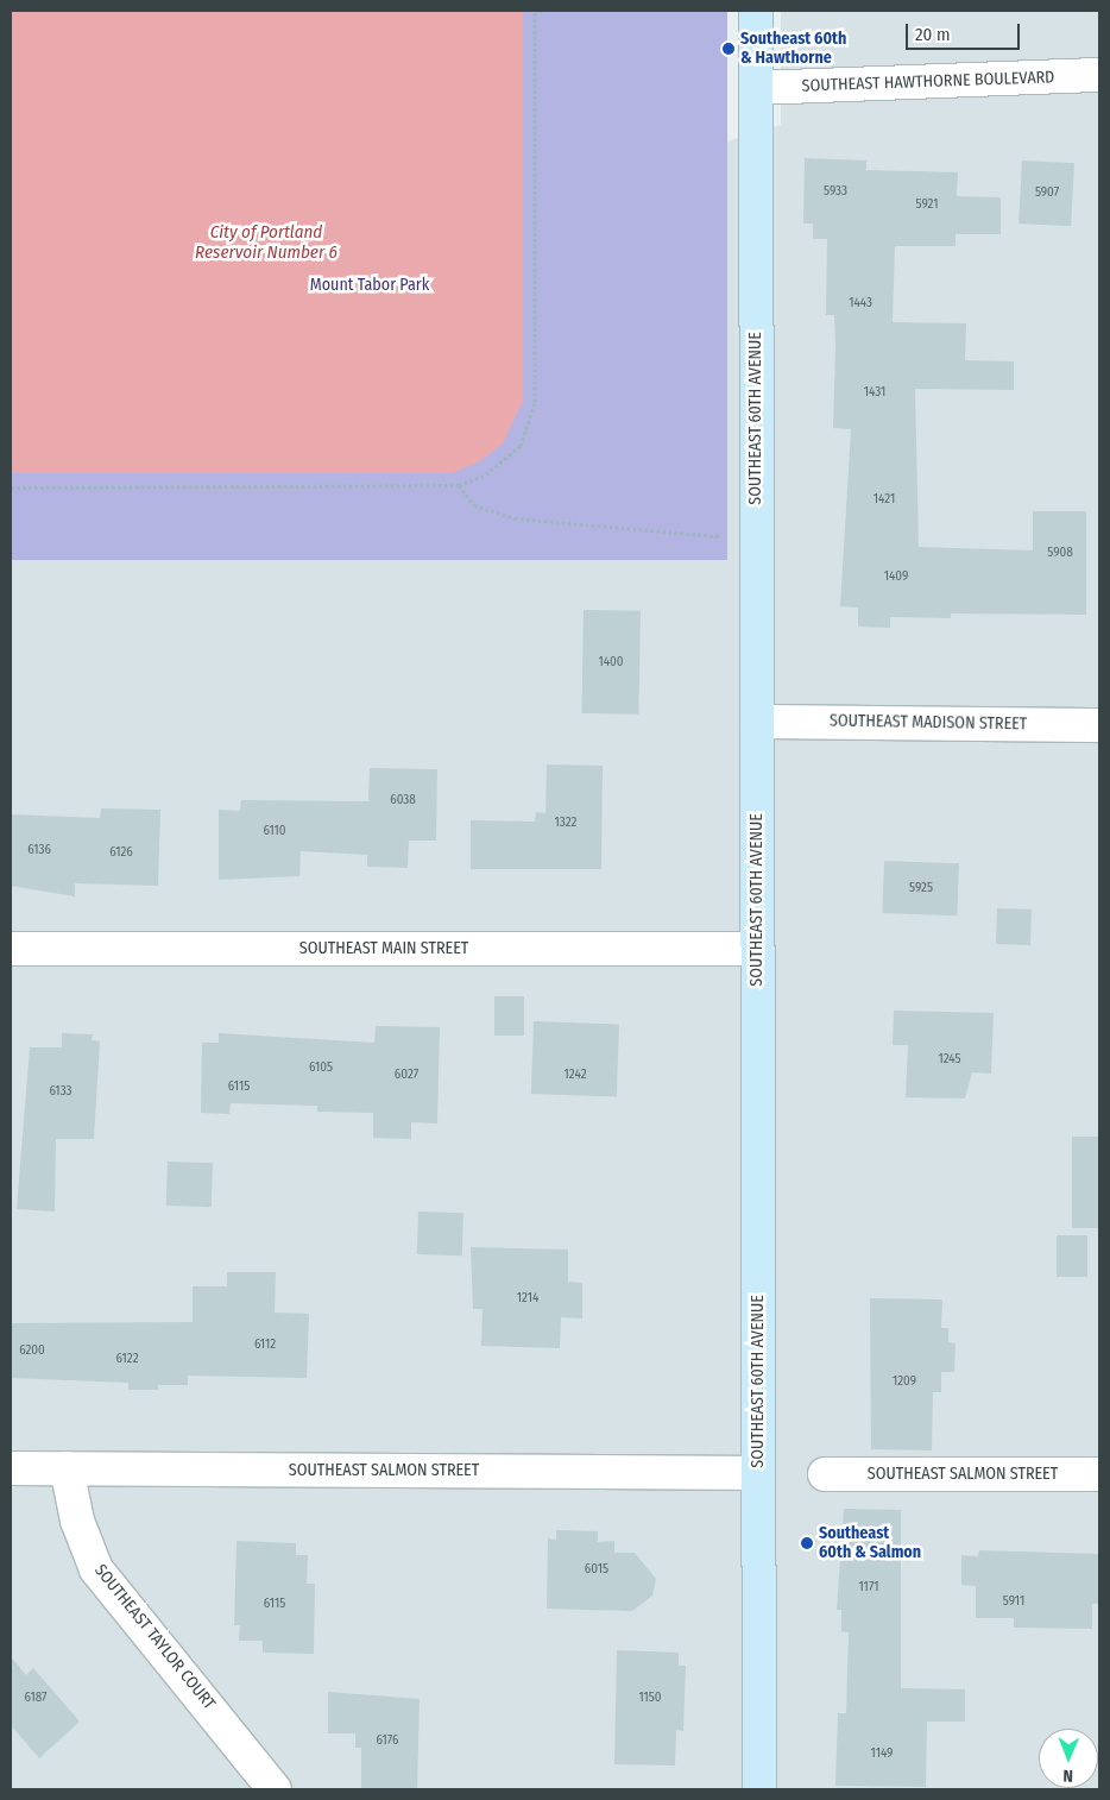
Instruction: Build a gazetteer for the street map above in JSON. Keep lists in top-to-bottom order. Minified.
{"streets":{"main road":["SOUTHEAST 60TH AVENUE"],"street":["SOUTHEAST HAWTHORNE BOULEVARD","SOUTHEAST MADISON STREET","SOUTHEAST MAIN STREET","SOUTHEAST SALMON STREET","SOUTHEAST TAYLOR COURT"]},"crossings":[["SOUTHEAST HAWTHORNE BOULEVARD","SOUTHEAST 60TH AVENUE"],["SOUTHEAST 60TH AVENUE","SOUTHEAST MADISON STREET"],["SOUTHEAST 60TH AVENUE","SOUTHEAST MAIN STREET"],["SOUTHEAST 60TH AVENUE","SOUTHEAST SALMON STREET"],["SOUTHEAST SALMON STREET","SOUTHEAST TAYLOR COURT"]],"water":["City of Portland Reservoir Number 6"],"parks":["Mount Tabor Park"],"places":["Southeast 60th & Hawthorne","Southeast 60th & Salmon"],"house_numbers":["5933","5907","5921","1443","1431","1421","5908","1409","1400","6038","1322","6110","6136","6126","5925","1245","6105","6027","1242","6115","6133","1214","6112","6200","6122","1209","6015","1171","5911","6115","6187","1150","6176","1149"],"scale_bar":"20 m","north":"bottom"}
